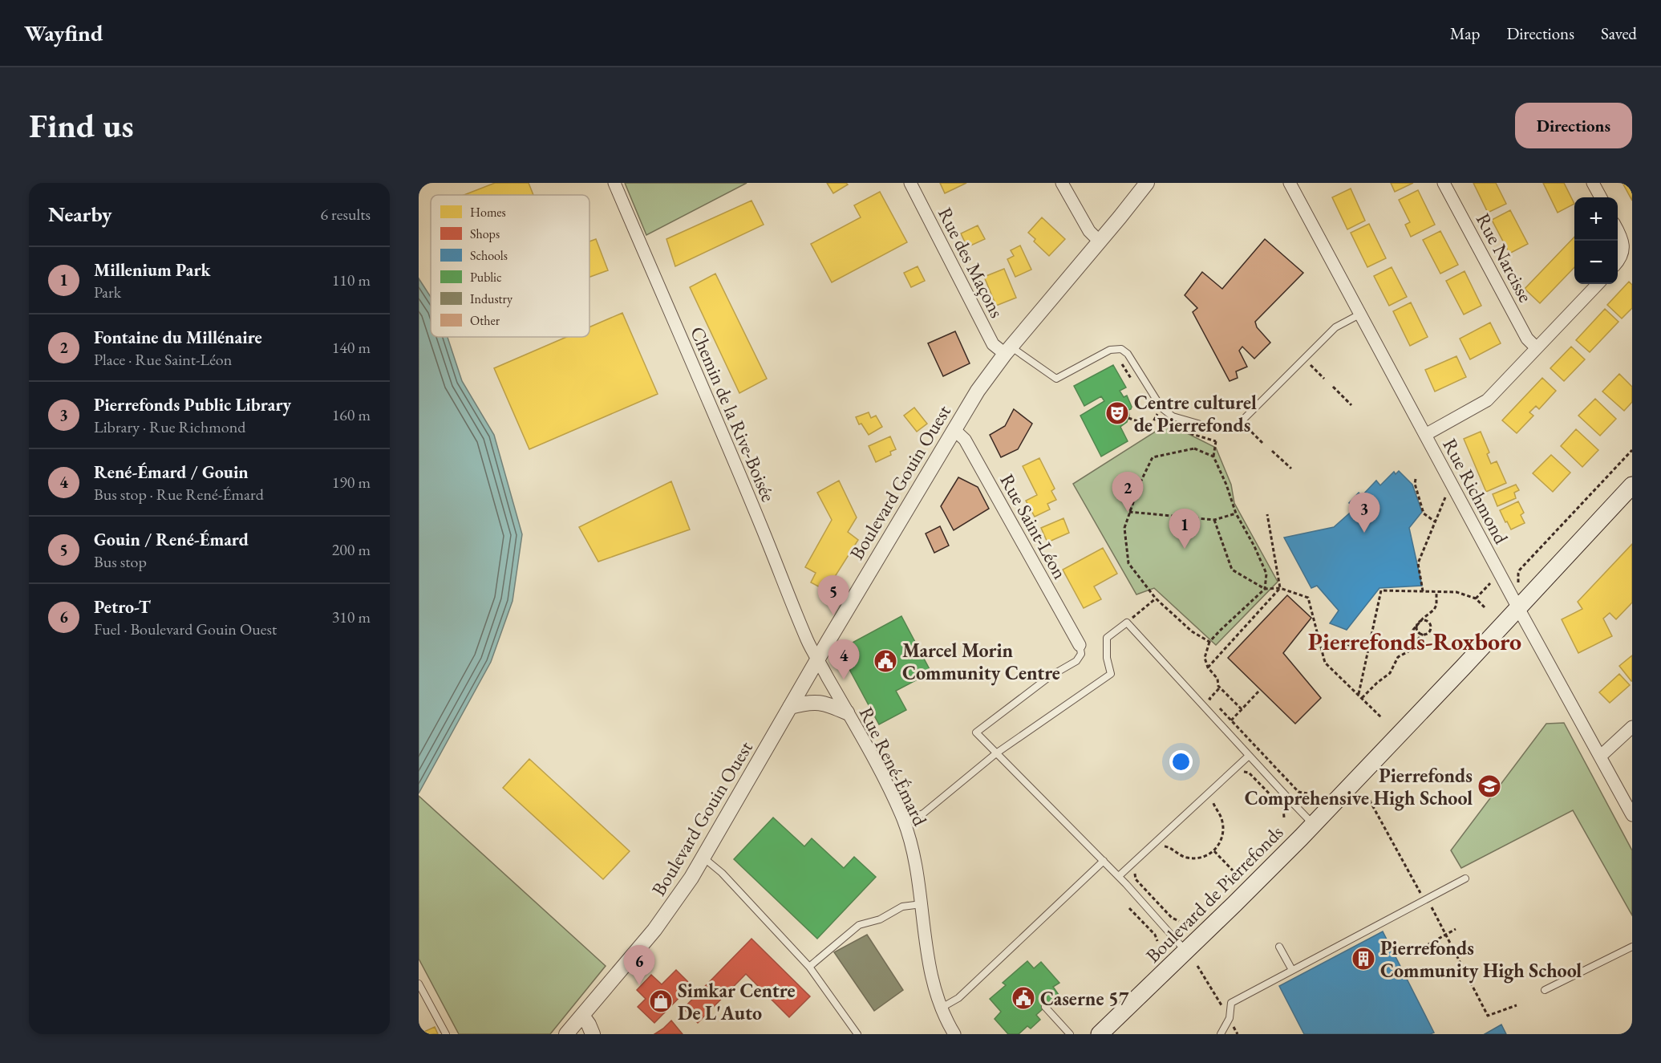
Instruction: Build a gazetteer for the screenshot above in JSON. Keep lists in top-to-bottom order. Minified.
{"streets":{"main road":["Boulevard de Pierrefonds"],"street":["Rue Narcisse","Rue des Maçons","Chemin de la Rive-Boisée","Boulevard Gouin Ouest","Rue Richmond","Rue Saint-Léon","Rue René-Émard"]},"crossings":[["Rue des Maçons","Boulevard Gouin Ouest"],["Chemin de la Rive-Boisée","Boulevard Gouin Ouest"],["Chemin de la Rive-Boisée","Rue René-Émard"],["Boulevard Gouin Ouest","Rue Saint-Léon"],["Boulevard Gouin Ouest","Rue René-Émard"],["Rue Richmond","Boulevard de Pierrefonds"]],"districts":["Pierrefonds-Roxboro"],"places":{"theatre":["Centre culturel de Pierrefonds"],"public building":["Marcel Morin Community Centre","Caserne 57"],"school or university":["Pierrefonds Comprehensive High School"],"building":["Pierrefonds Community High School"],"shop":["Simkar Centre De L'Auto"]},"legend":["Homes","Shops","Schools","Public","Industry","Other"],"page":{"header":"Wayfind","nav":["Map","Directions","Saved"],"buttons":"Directions","title":"Find us","heading":["Nearby","6 results"],"map_buttons":["+","−"],"list":[{"mark":"1","name":"Millenium Park","note":"Park","value":"110 m"},{"mark":"2","name":"Fontaine du Millénaire","note":"Place · Rue Saint-Léon","value":"140 m"},{"mark":"3","name":"Pierrefonds Public Library","note":"Library · Rue Richmond","value":"160 m"},{"mark":"4","name":"René-Émard / Gouin","note":"Bus stop · Rue René-Émard","value":"190 m"},{"mark":"5","name":"Gouin / René-Émard","note":"Bus stop","value":"200 m"},{"mark":"6","name":"Petro-T","note":"Fuel · Boulevard Gouin Ouest","value":"310 m"}],"pins":["2","3","1","5","4","6"]}}
